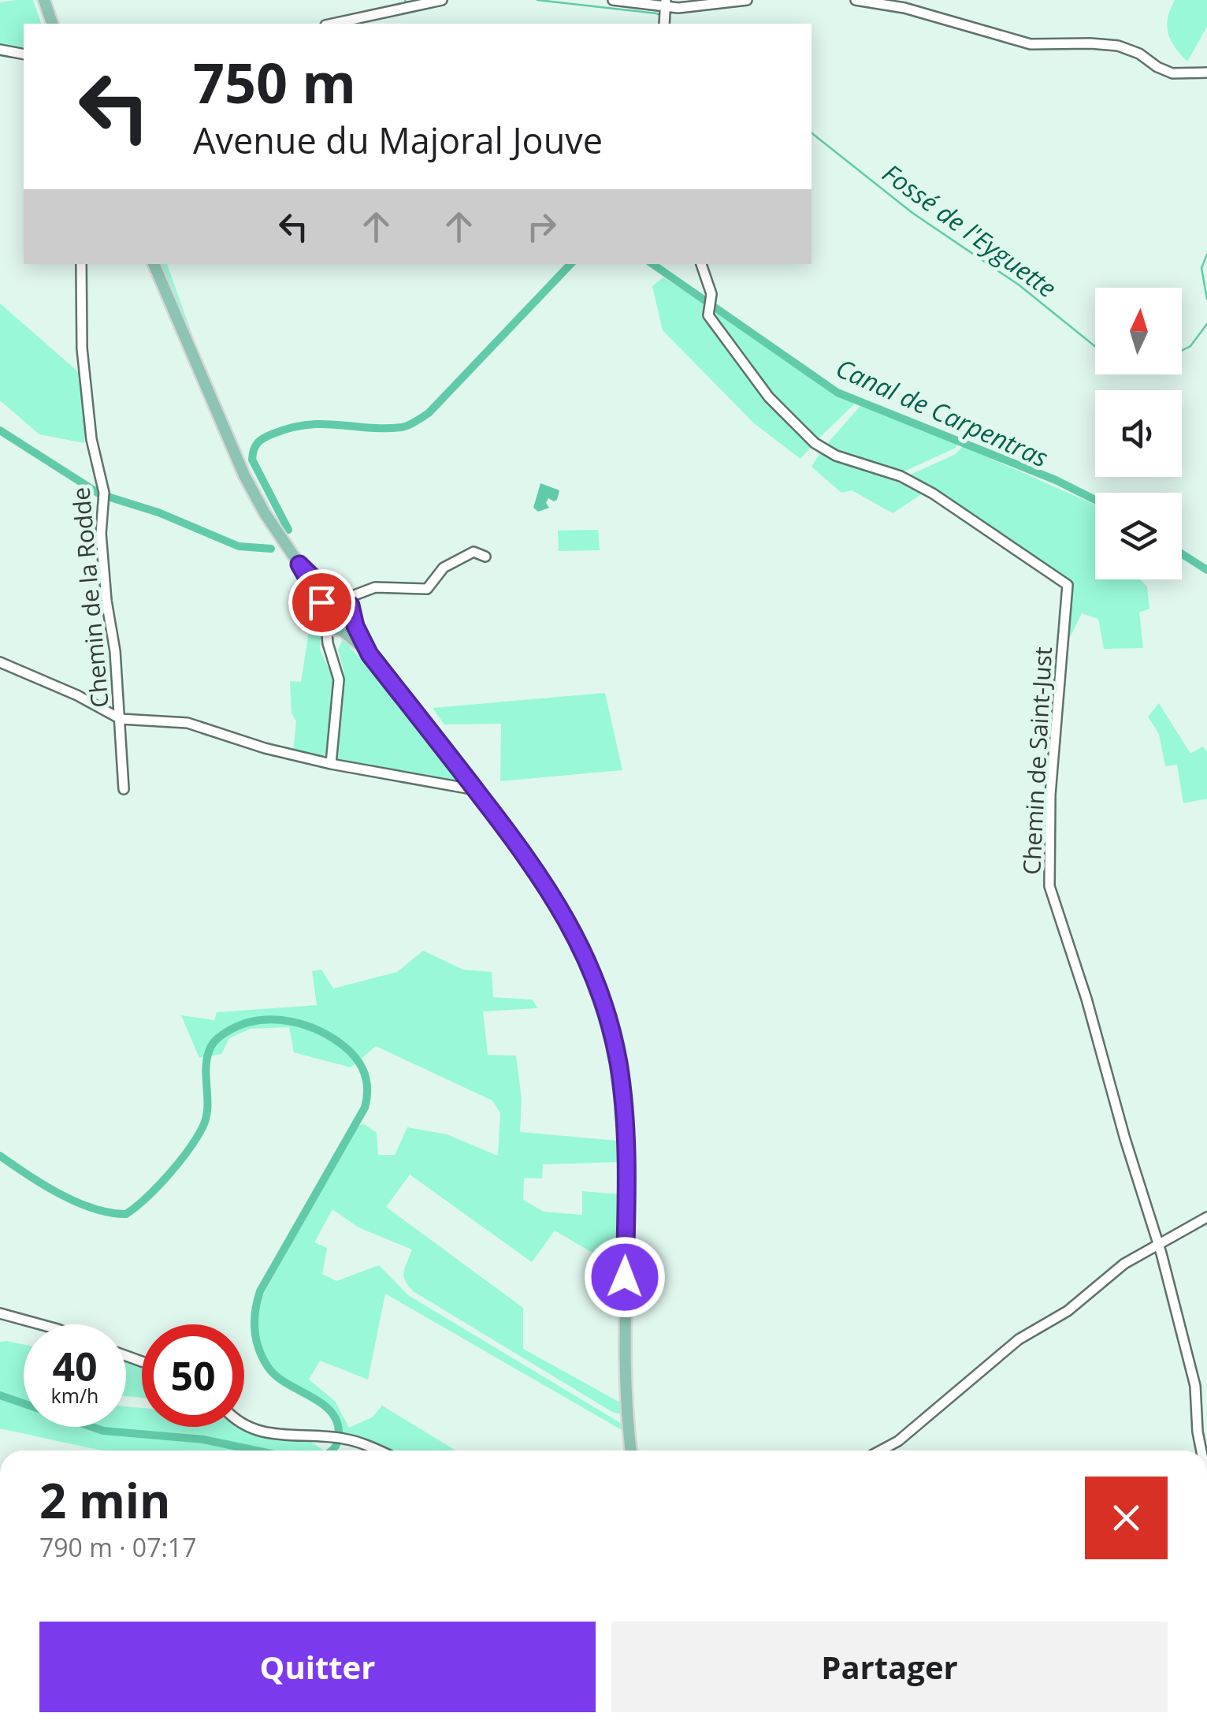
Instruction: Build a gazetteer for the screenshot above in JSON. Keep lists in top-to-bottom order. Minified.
{"streets":{"street":["Chemin de la Rodde","Chemin de Saint-Just"]},"water":["Fossé de l'Eyguette","Canal de Carpentras"],"north":"top","page":{"turn":["750 m","Avenue du Majoral Jouve"],"speed":"40 km/h","limit":"50","heading":["2 min","790 m · 07:17"],"buttons":["Quitter","Partager"]}}
